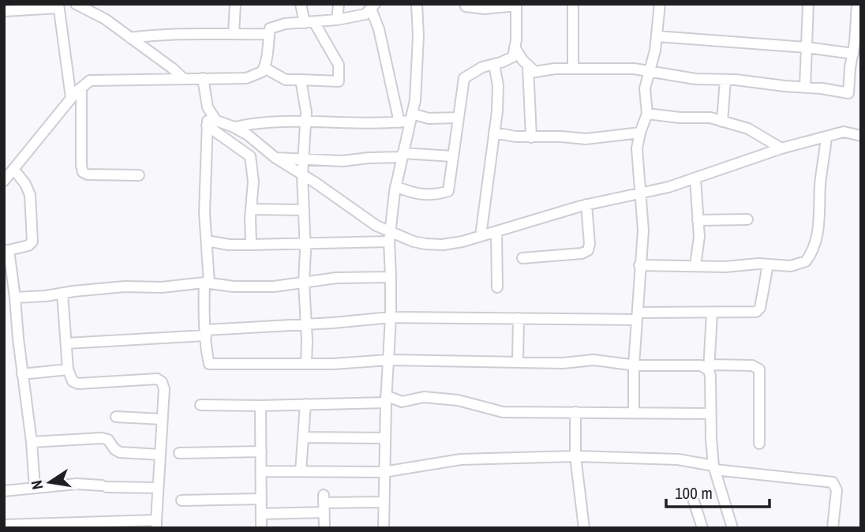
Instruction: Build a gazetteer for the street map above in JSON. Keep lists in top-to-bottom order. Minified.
{"scale_bar":"100 m","north":"left"}
